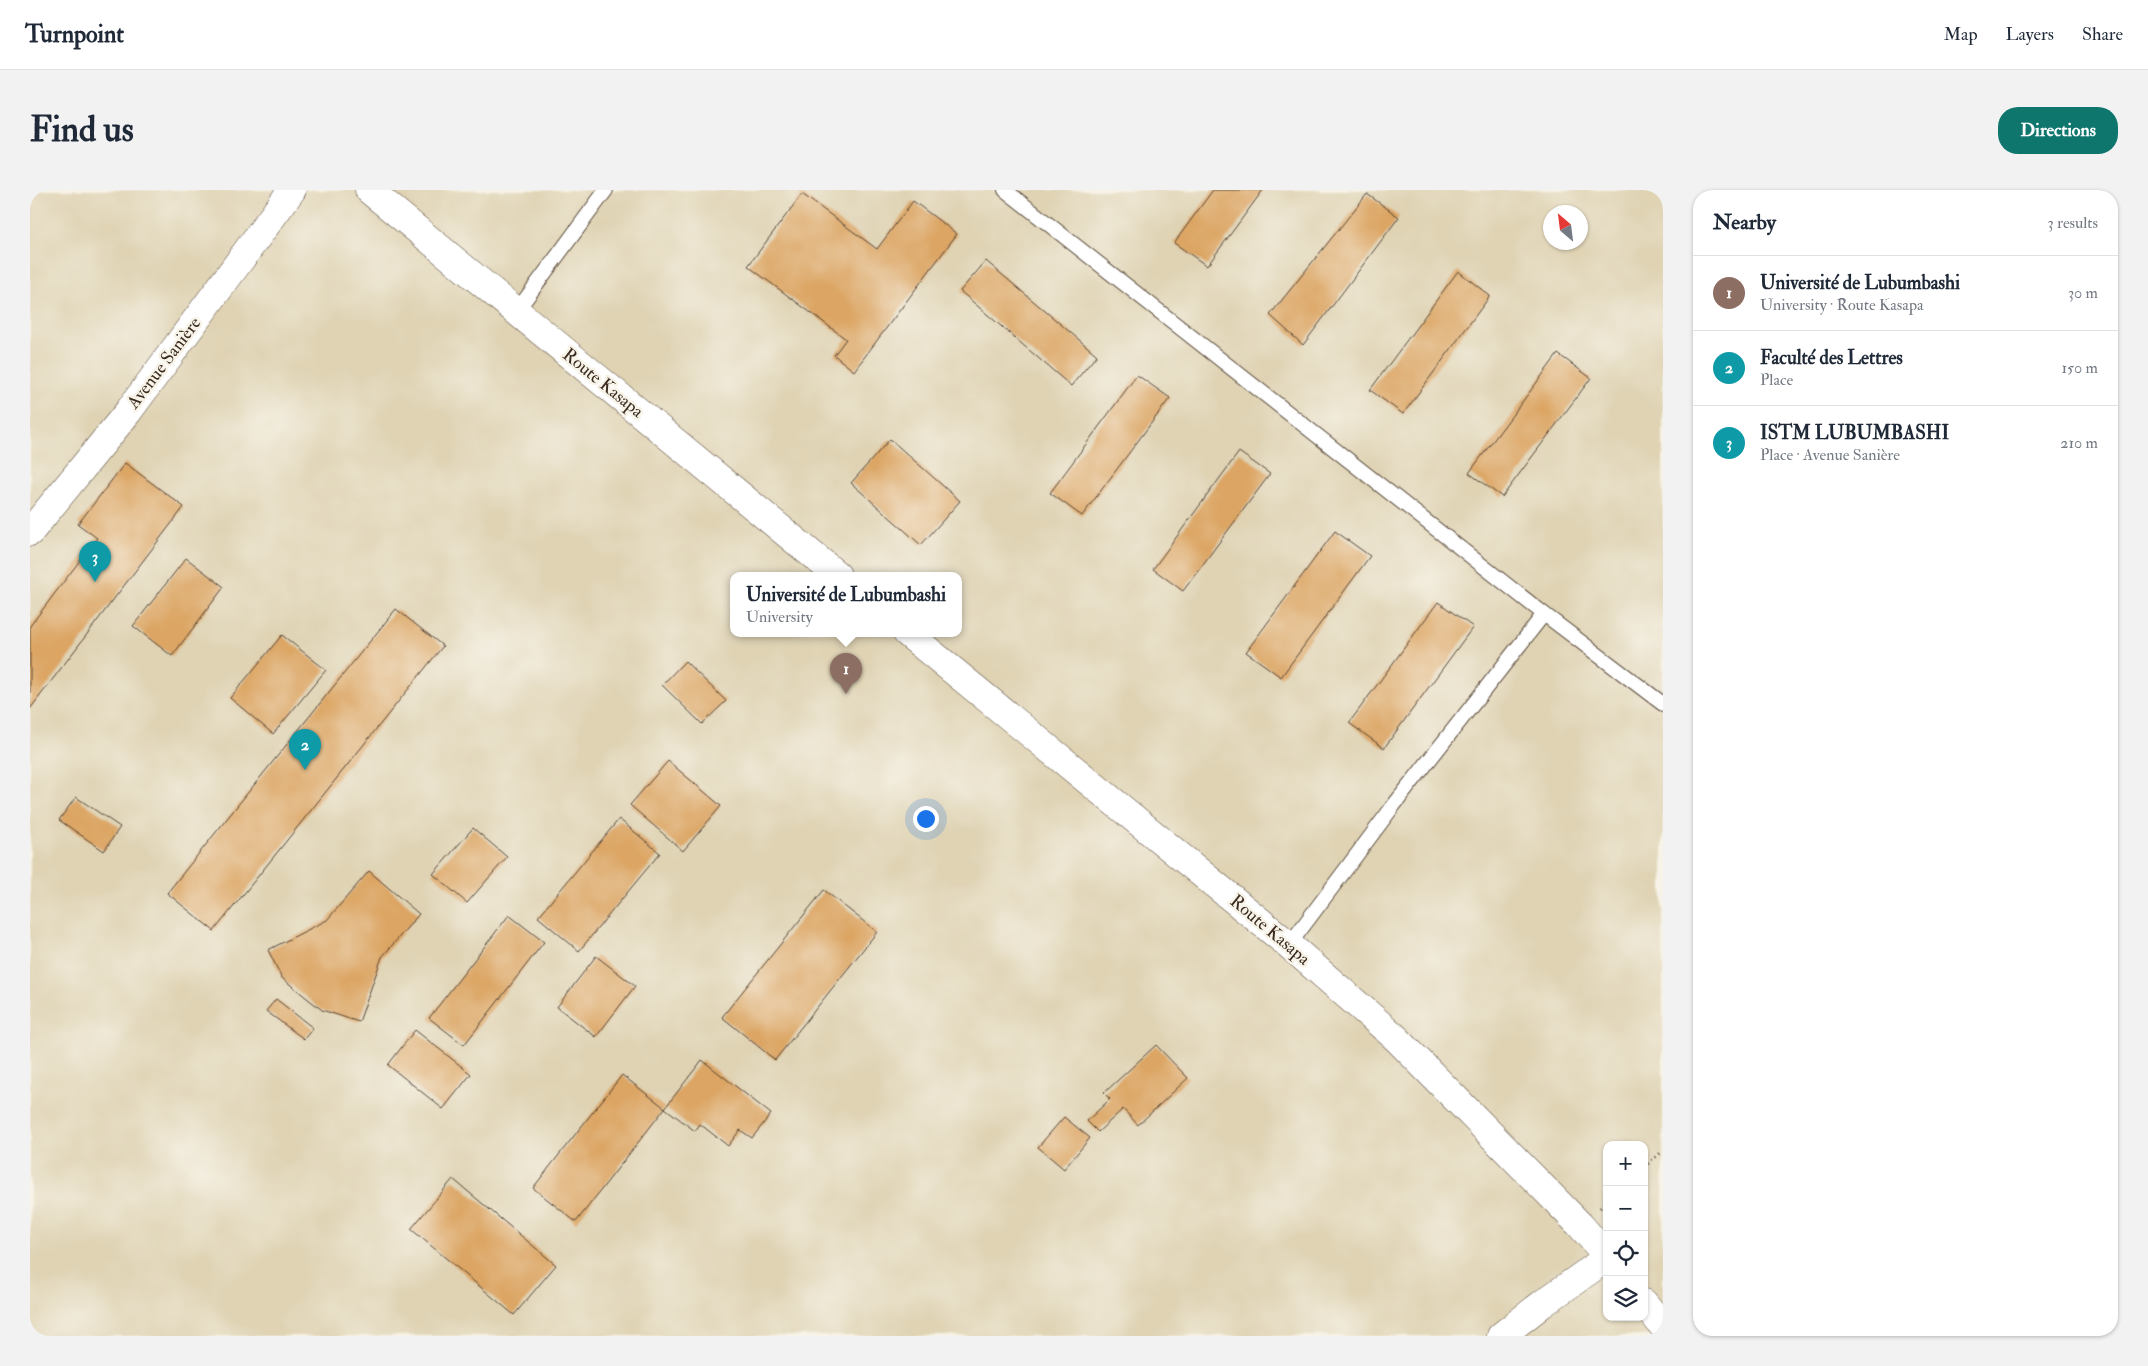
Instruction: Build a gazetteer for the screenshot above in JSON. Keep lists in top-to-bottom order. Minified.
{"streets":{"main road":["Avenue Sanière","Route Kasapa"]},"north":"top left","page":{"header":"Turnpoint","nav":["Map","Layers","Share"],"buttons":"Directions","title":"Find us","heading":["Nearby","3 results"],"list":[{"mark":"1","name":"Université de Lubumbashi","note":"University · Route Kasapa","value":"30 m"},{"mark":"2","name":"Faculté des Lettres","note":"Place","value":"150 m"},{"mark":"3","name":"ISTM LUBUMBASHI","note":"Place · Avenue Sanière","value":"210 m"}],"pins":["3","1","2"],"popup":["Université de Lubumbashi","University"],"map_buttons":["+","−"]}}
